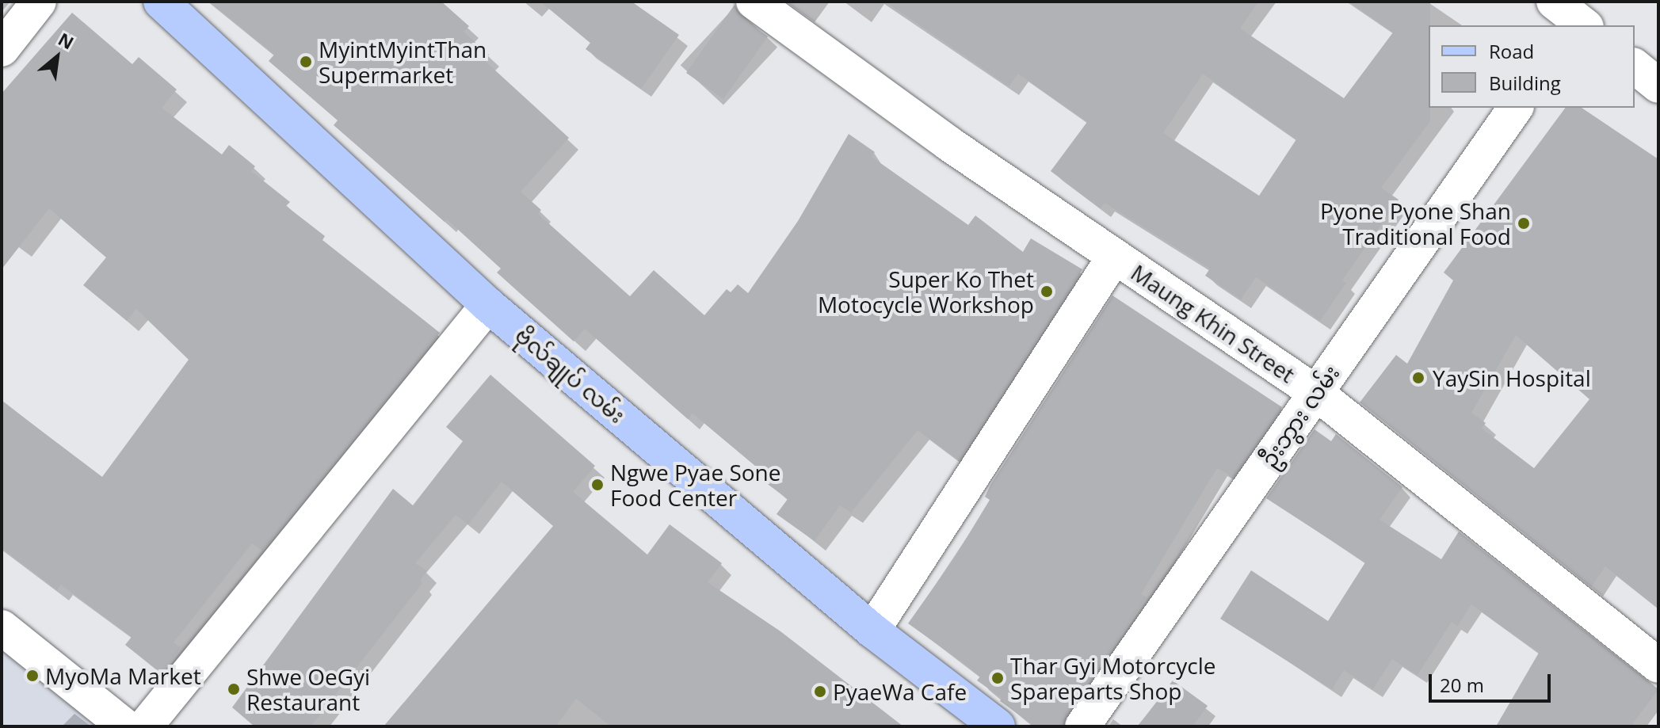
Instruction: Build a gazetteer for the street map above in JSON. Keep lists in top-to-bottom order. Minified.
{"streets":{"main road":["ဗိုလ်ချုပ် လမ်း"],"street":["Maung Khin Street","ဦးဘွား လမ်း"]},"crossings":[["Maung Khin Street","ဦးဘွား လမ်း"]],"places":["MyintMyintThan Supermarket","Pyone Pyone Shan Traditional Food","Super Ko Thet Motocycle Workshop","YaySin Hospital","Ngwe Pyae Sone Food Center","MyoMa Market","Thar Gyi Motorcycle Spareparts Shop","Shwe OeGyi Restaurant","PyaeWa Cafe"],"legend":["Road","Building"],"scale_bar":"20 m","north":"top right"}
